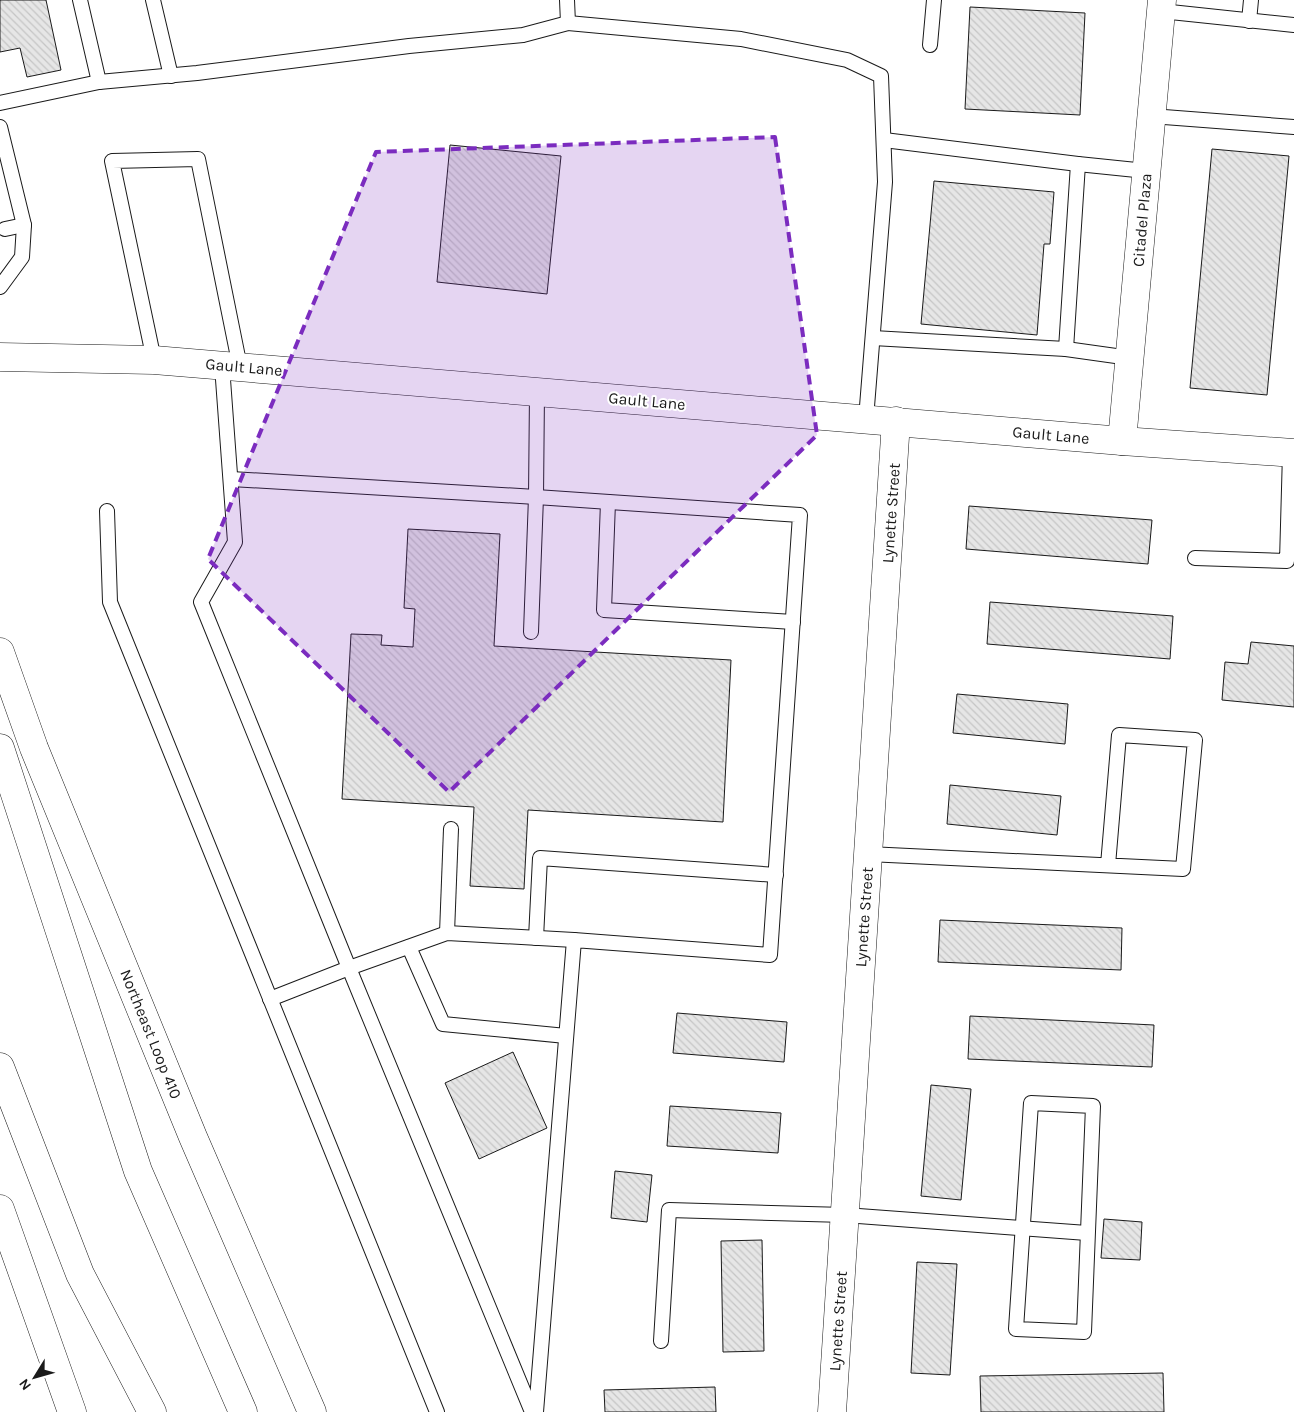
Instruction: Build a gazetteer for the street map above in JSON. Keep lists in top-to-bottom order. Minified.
{"streets":{"main road":["Citadel Plaza","Gault Lane","Lynette Street","Northeast Loop 410"]},"crossings":[["Citadel Plaza","Gault Lane"],["Gault Lane","Lynette Street"]],"north":"bottom left"}
